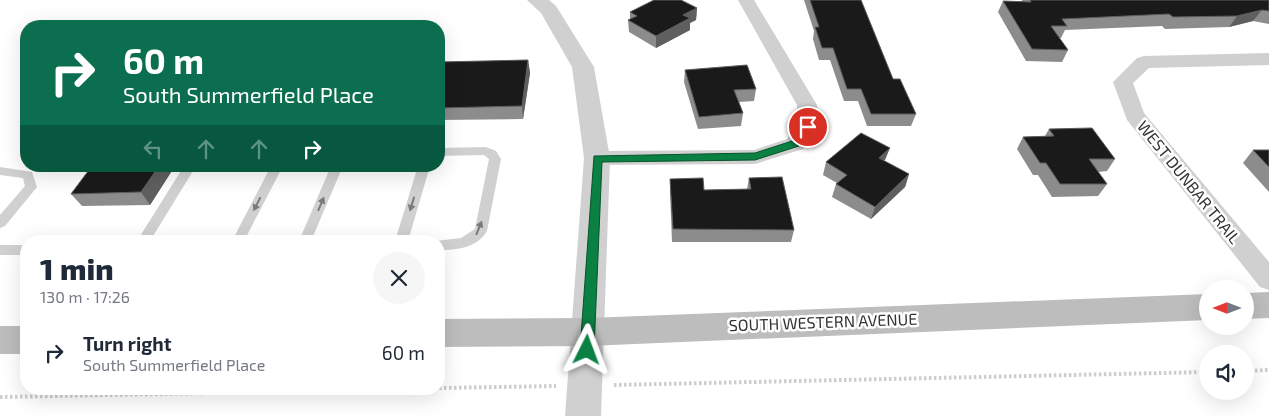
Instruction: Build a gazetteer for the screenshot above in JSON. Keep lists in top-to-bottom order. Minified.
{"streets":{"main road":["SOUTH WESTERN AVENUE"],"street":["WEST DUNBAR TRAIL"]},"north":"left","page":{"turn":["60 m","South Summerfield Place"],"heading":["1 min","130 m · 17:26"],"list":[{"name":"Turn right","note":"South Summerfield Place","value":"60 m"}]}}
